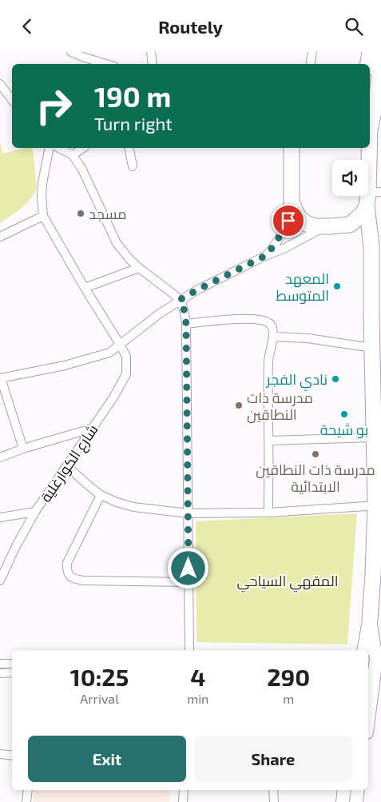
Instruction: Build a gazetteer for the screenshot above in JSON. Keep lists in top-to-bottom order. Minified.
{"streets":{"street":["شارع الكوارغلية"]},"parks":["المقهي السياحي"],"places":["مسجد","المعهد المتوسط","نادي الفجر","مدرسة ذات النطاقين","بو شيحة","مدرسة ذات النطاقين الابتدائية"],"page":{"header":"Routely","turn":["190 m","Turn right"],"eta":["10:25","Arrival","4","min","290","m"],"buttons":["Exit","Share"]}}
